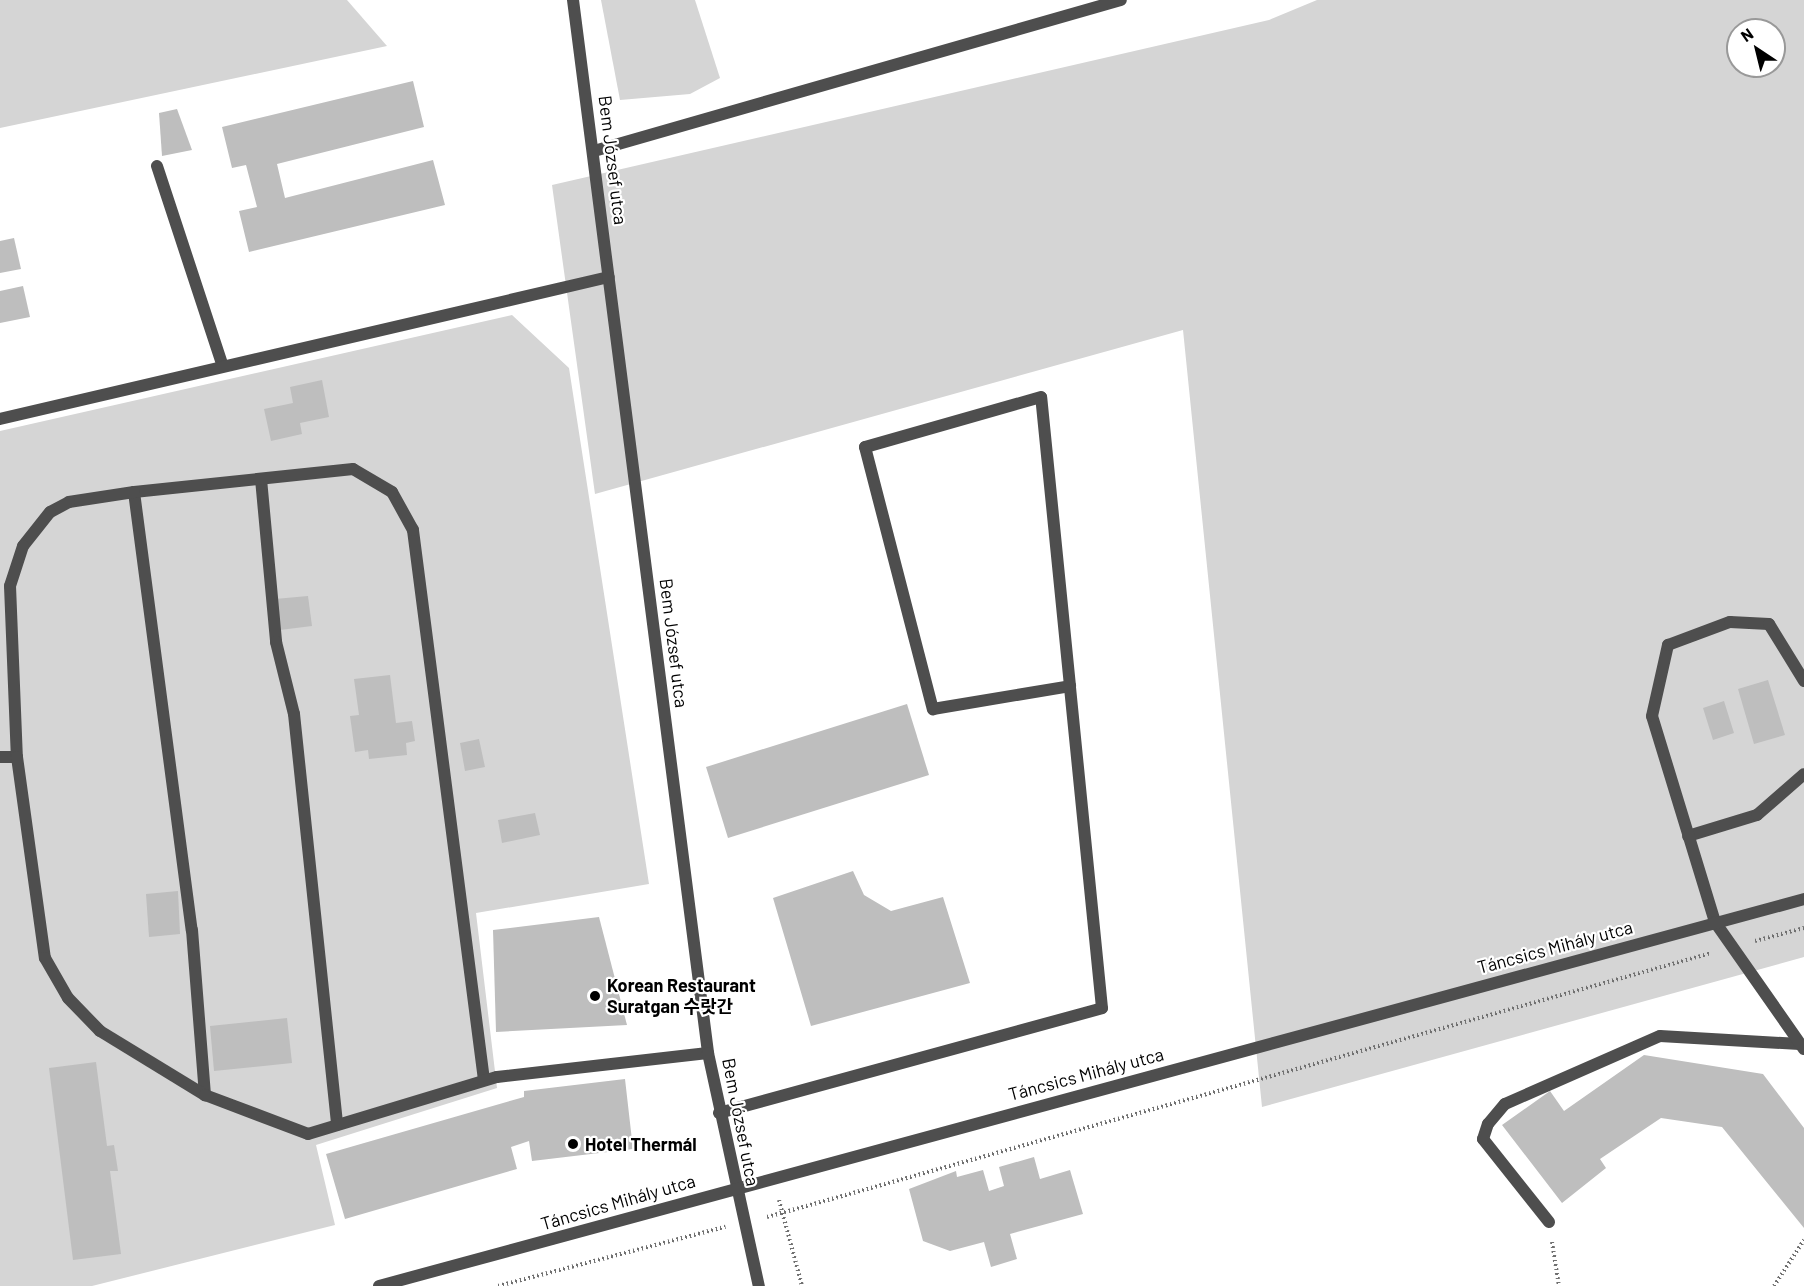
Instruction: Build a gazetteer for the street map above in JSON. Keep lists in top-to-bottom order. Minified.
{"streets":{"street":["Bem József utca","Táncsics Mihály utca"]},"crossings":[["Bem József utca","Táncsics Mihály utca"]],"places":["Korean Restaurant Suratgan 수랏간","Hotel Thermál"],"north":"top left"}
